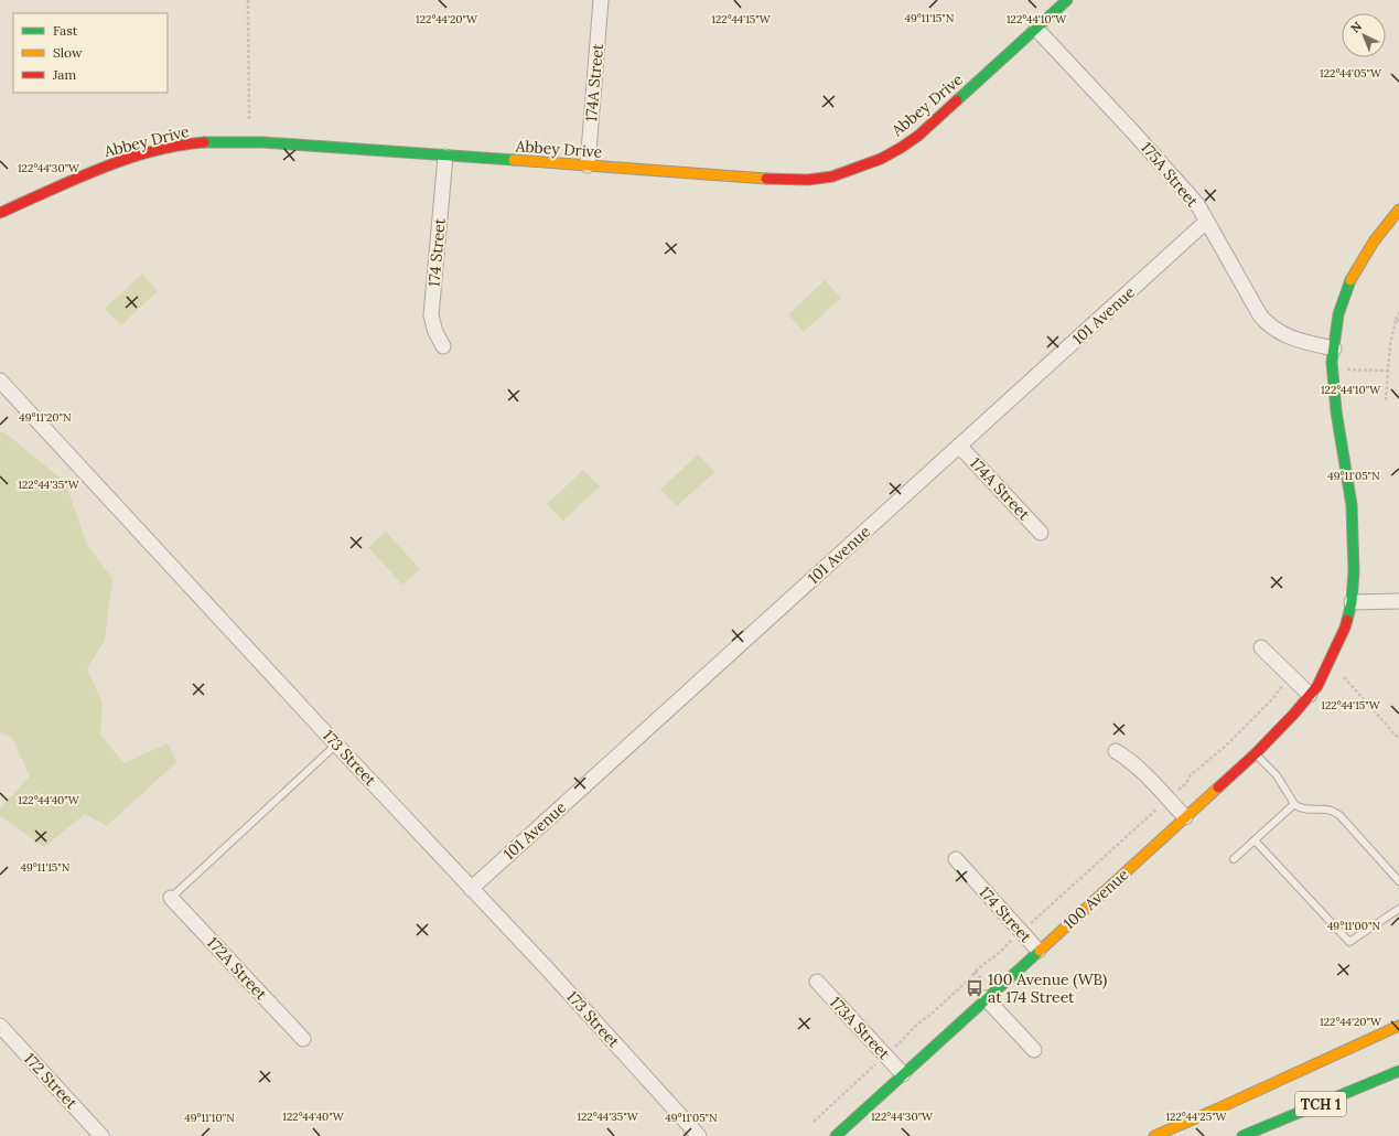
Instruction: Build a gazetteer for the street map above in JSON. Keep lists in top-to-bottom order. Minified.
{"streets":{"main road":["Abbey Drive","100 Avenue","TCH 1"],"street":["174A Street","175A Street","174 Street","101 Avenue","173 Street","172A Street","173A Street","172 Street"]},"crossings":[["174A Street","Abbey Drive"],["174A Street","101 Avenue"],["Abbey Drive","175A Street"],["Abbey Drive","174 Street"],["175A Street","101 Avenue"],["175A Street","100 Avenue"],["174 Street","100 Avenue"],["101 Avenue","173 Street"],["100 Avenue","173A Street"]],"places":{"bus stop":["100 Avenue (WB) at 174 Street"]},"legend":["Fast","Slow","Jam"],"north":"top left","coordinates":["49°11'15\"N","122°44'20\"W","122°44'10\"W","122°44'15\"W","122°44'05\"W","122°44'30\"W","49°11'20\"N","49°11'05\"N","122°44'35\"W","122°44'40\"W","49°11'00\"N","122°44'25\"W","49°11'10\"N"]}
